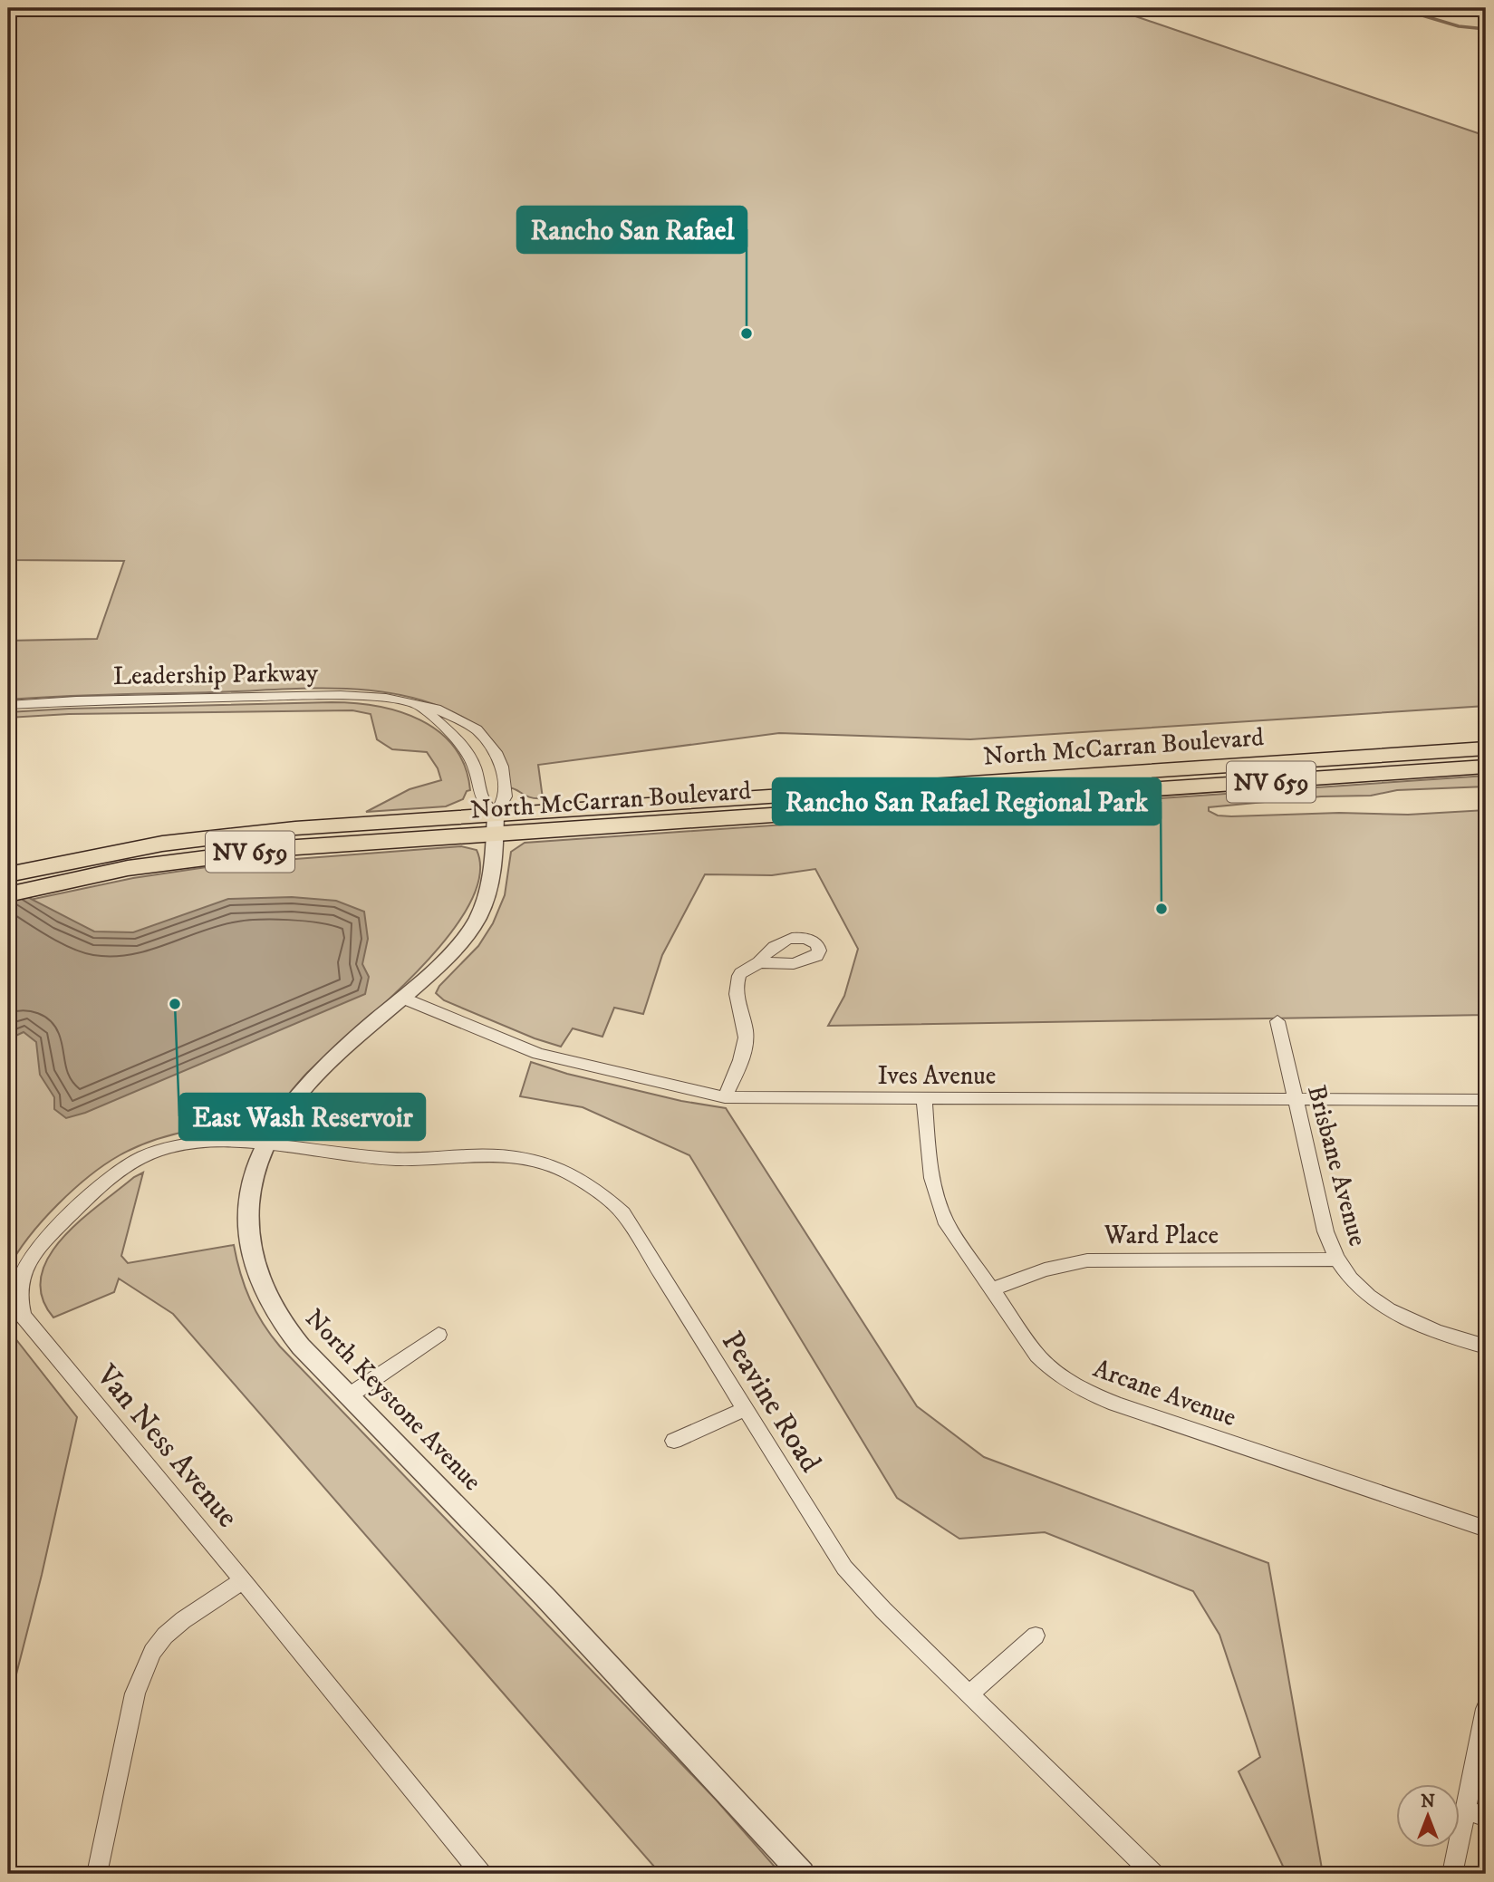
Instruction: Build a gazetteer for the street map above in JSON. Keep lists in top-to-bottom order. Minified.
{"streets":{"main road":["North McCarran Boulevard","NV 659"],"street":["Leadership Parkway","Ives Avenue","Brisbane Avenue","Ward Place","Arcane Avenue","North Keystone Avenue","Peavine Road","Van Ness Avenue"]},"crossings":[["Leadership Parkway","North McCarran Boulevard"],["Leadership Parkway","North Keystone Avenue"],["North McCarran Boulevard","North Keystone Avenue"],["Ives Avenue","Brisbane Avenue"],["Ives Avenue","Arcane Avenue"],["Ives Avenue","North Keystone Avenue"],["Brisbane Avenue","Ward Place"],["Ward Place","Arcane Avenue"],["North Keystone Avenue","Peavine Road"],["North Keystone Avenue","Van Ness Avenue"],["Peavine Road","Van Ness Avenue"]],"places":["Rancho San Rafael","Rancho San Rafael Regional Park","East Wash Reservoir"],"north":"top"}
